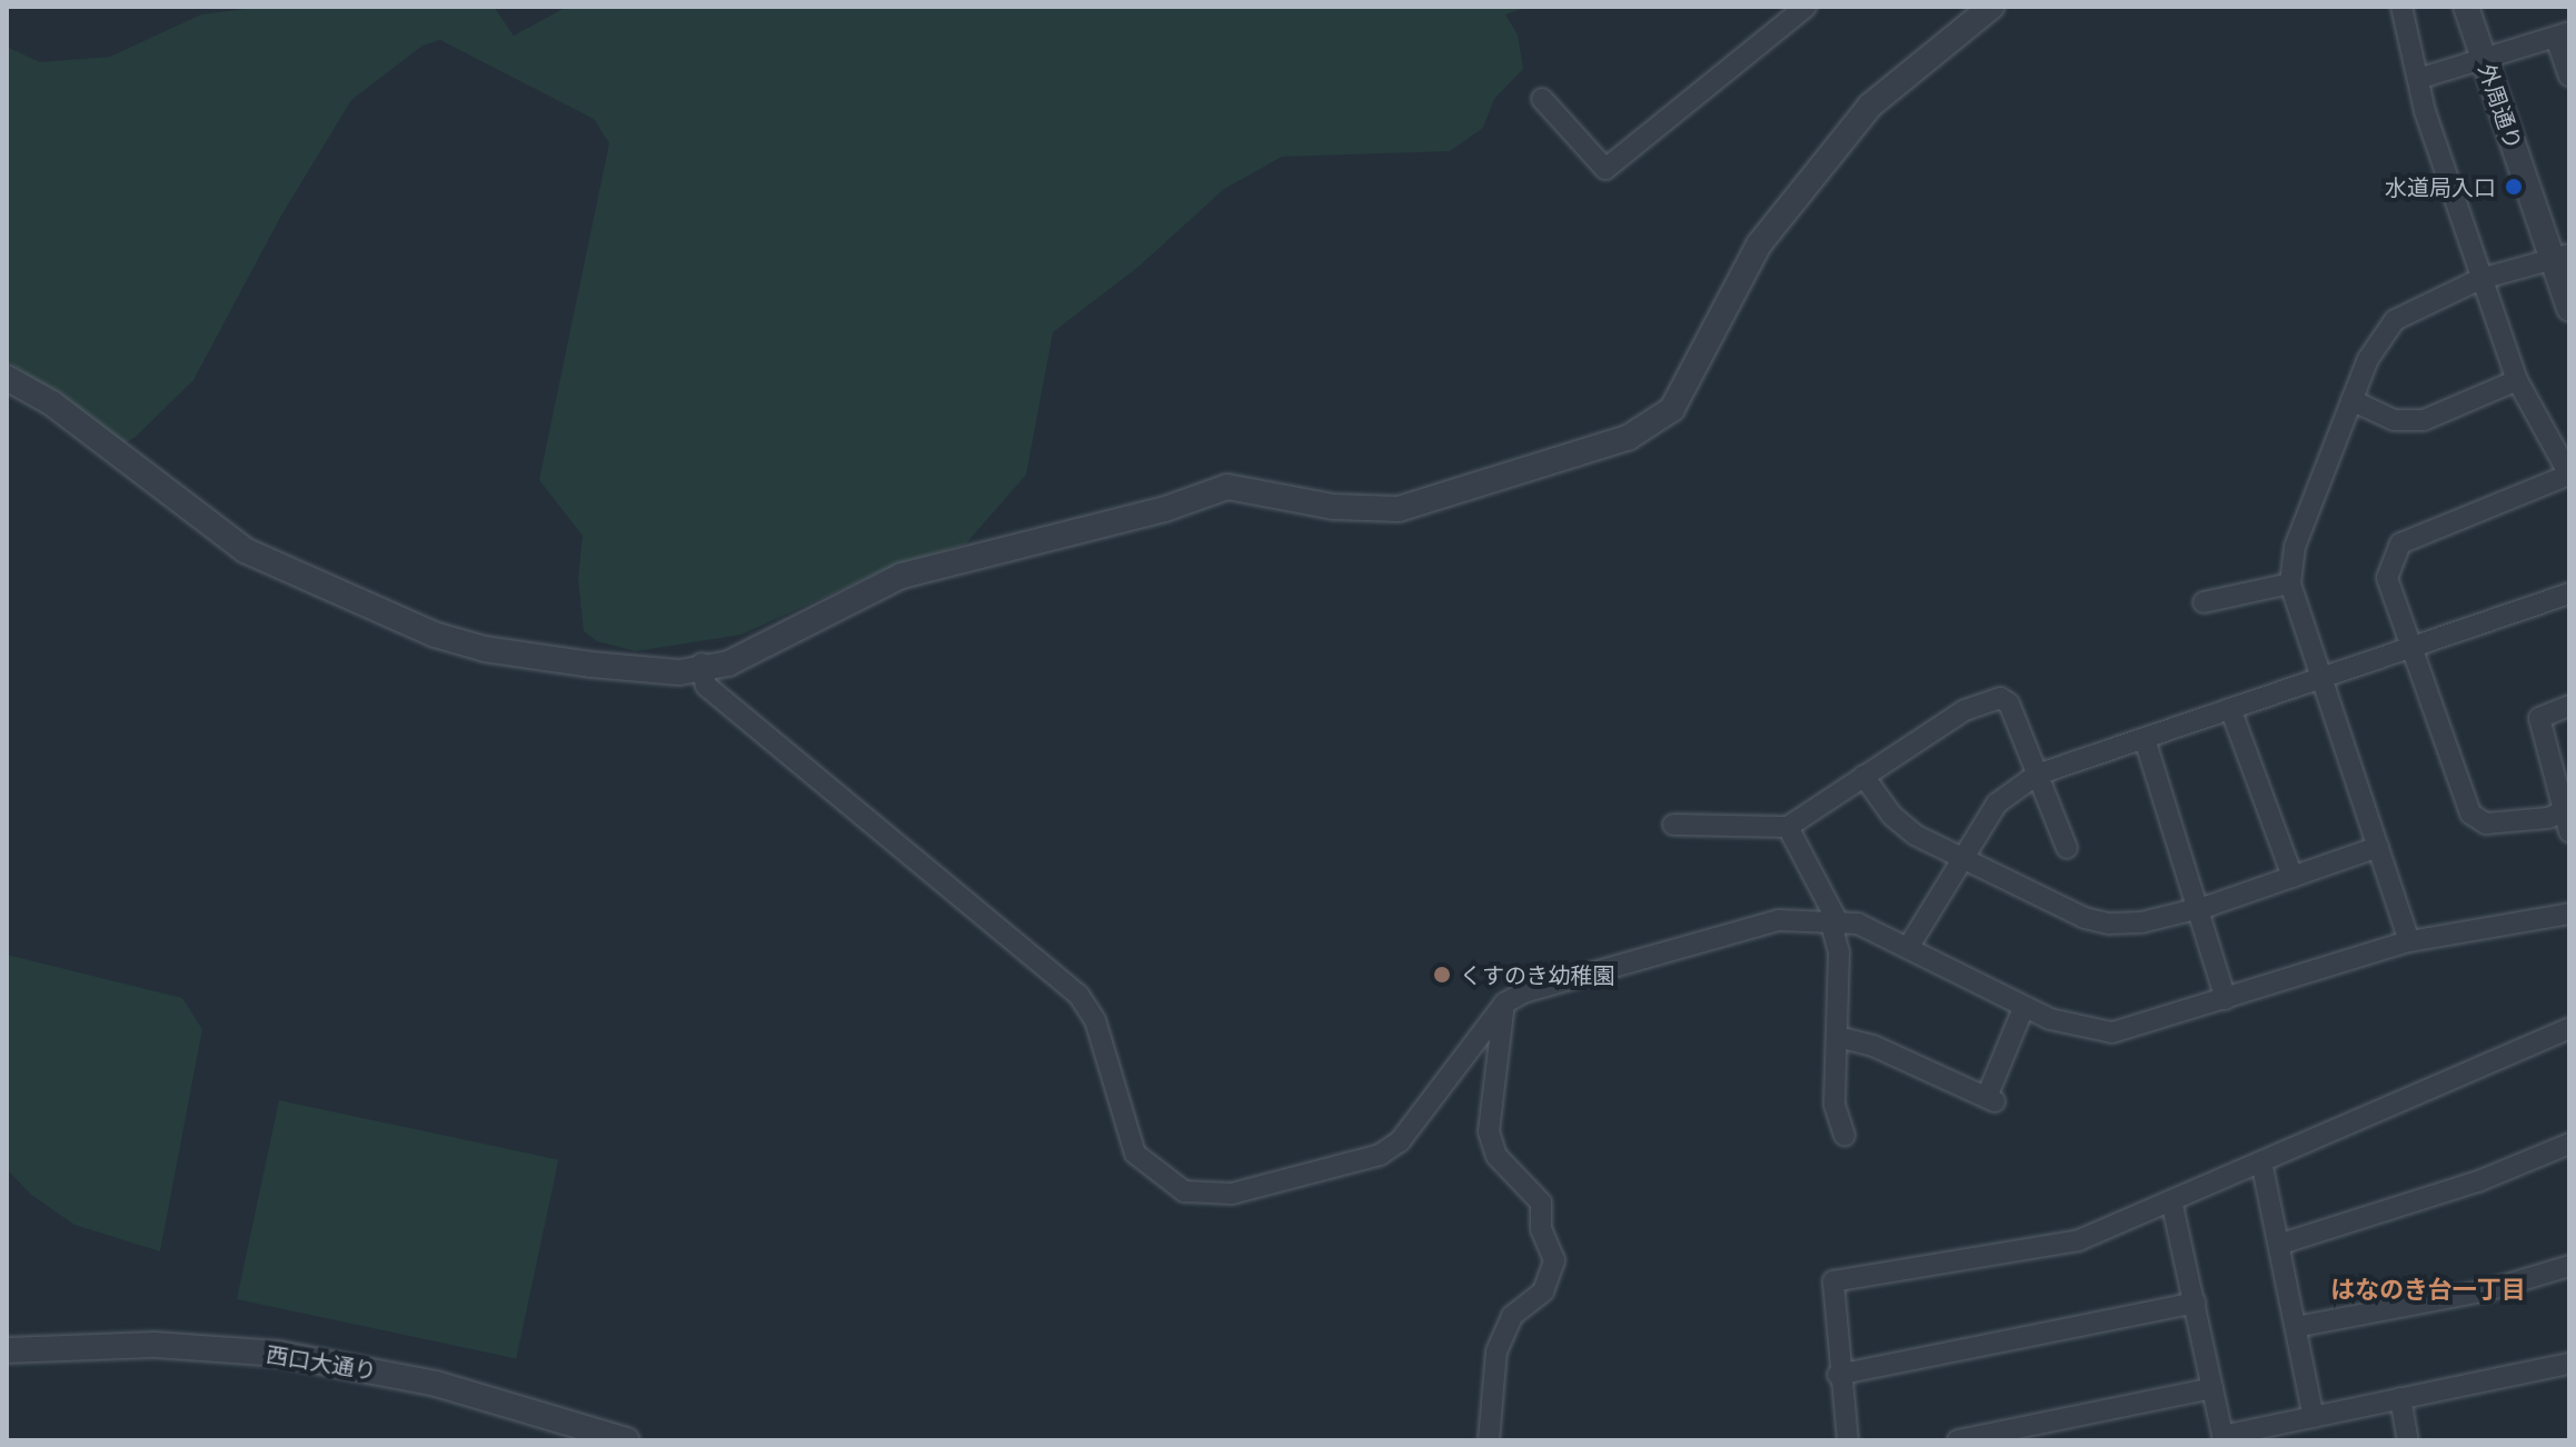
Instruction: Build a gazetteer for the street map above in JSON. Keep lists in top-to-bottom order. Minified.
{"streets":{"street":["外周通り","西口大通り"]},"districts":["はなのき台一丁目"],"places":["水道局入口","くすのき幼稚園"]}
